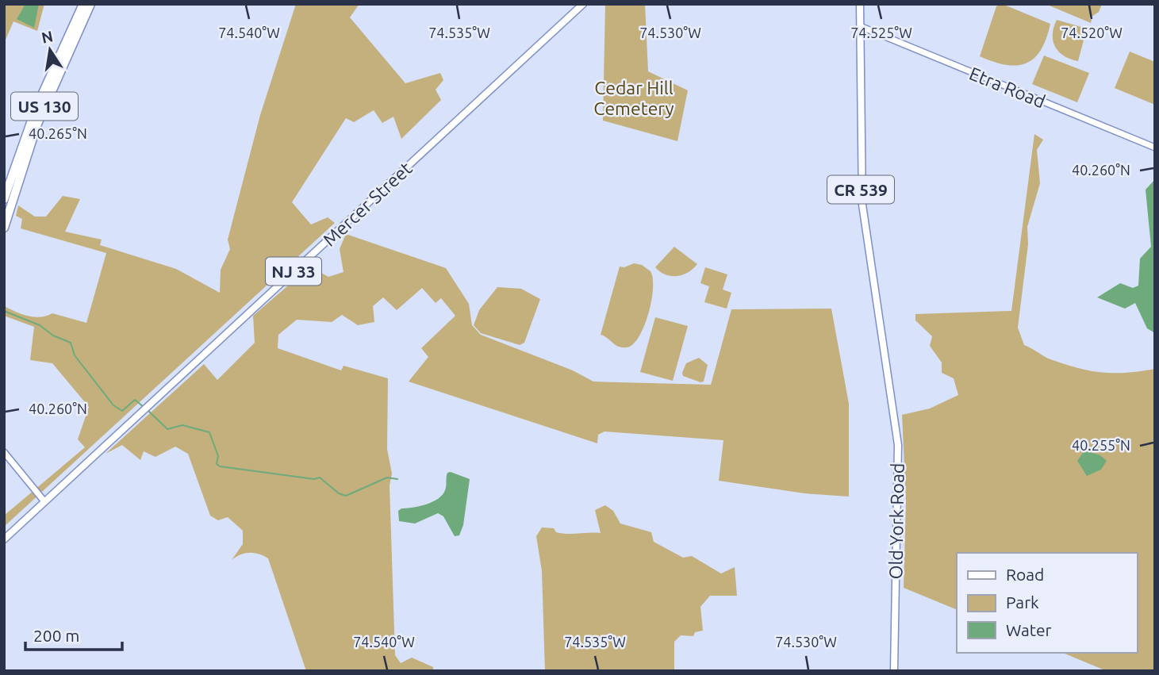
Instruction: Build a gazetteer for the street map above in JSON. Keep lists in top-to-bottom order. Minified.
{"streets":{"highway":["US 130"],"main road":["Etra Road","CR 539","Mercer Street","NJ 33","Old York Road"]},"crossings":[["Etra Road","CR 539"],["Etra Road","Old York Road"],["CR 539","Old York Road"]],"parks":["Cedar Hill Cemetery"],"legend":["Road","Park","Water"],"scale_bar":"200 m","north":"top","coordinates":["74.540°W","74.535°W","74.530°W","74.525°W","74.520°W","40.265°N","40.260°N","40.255°N"]}
